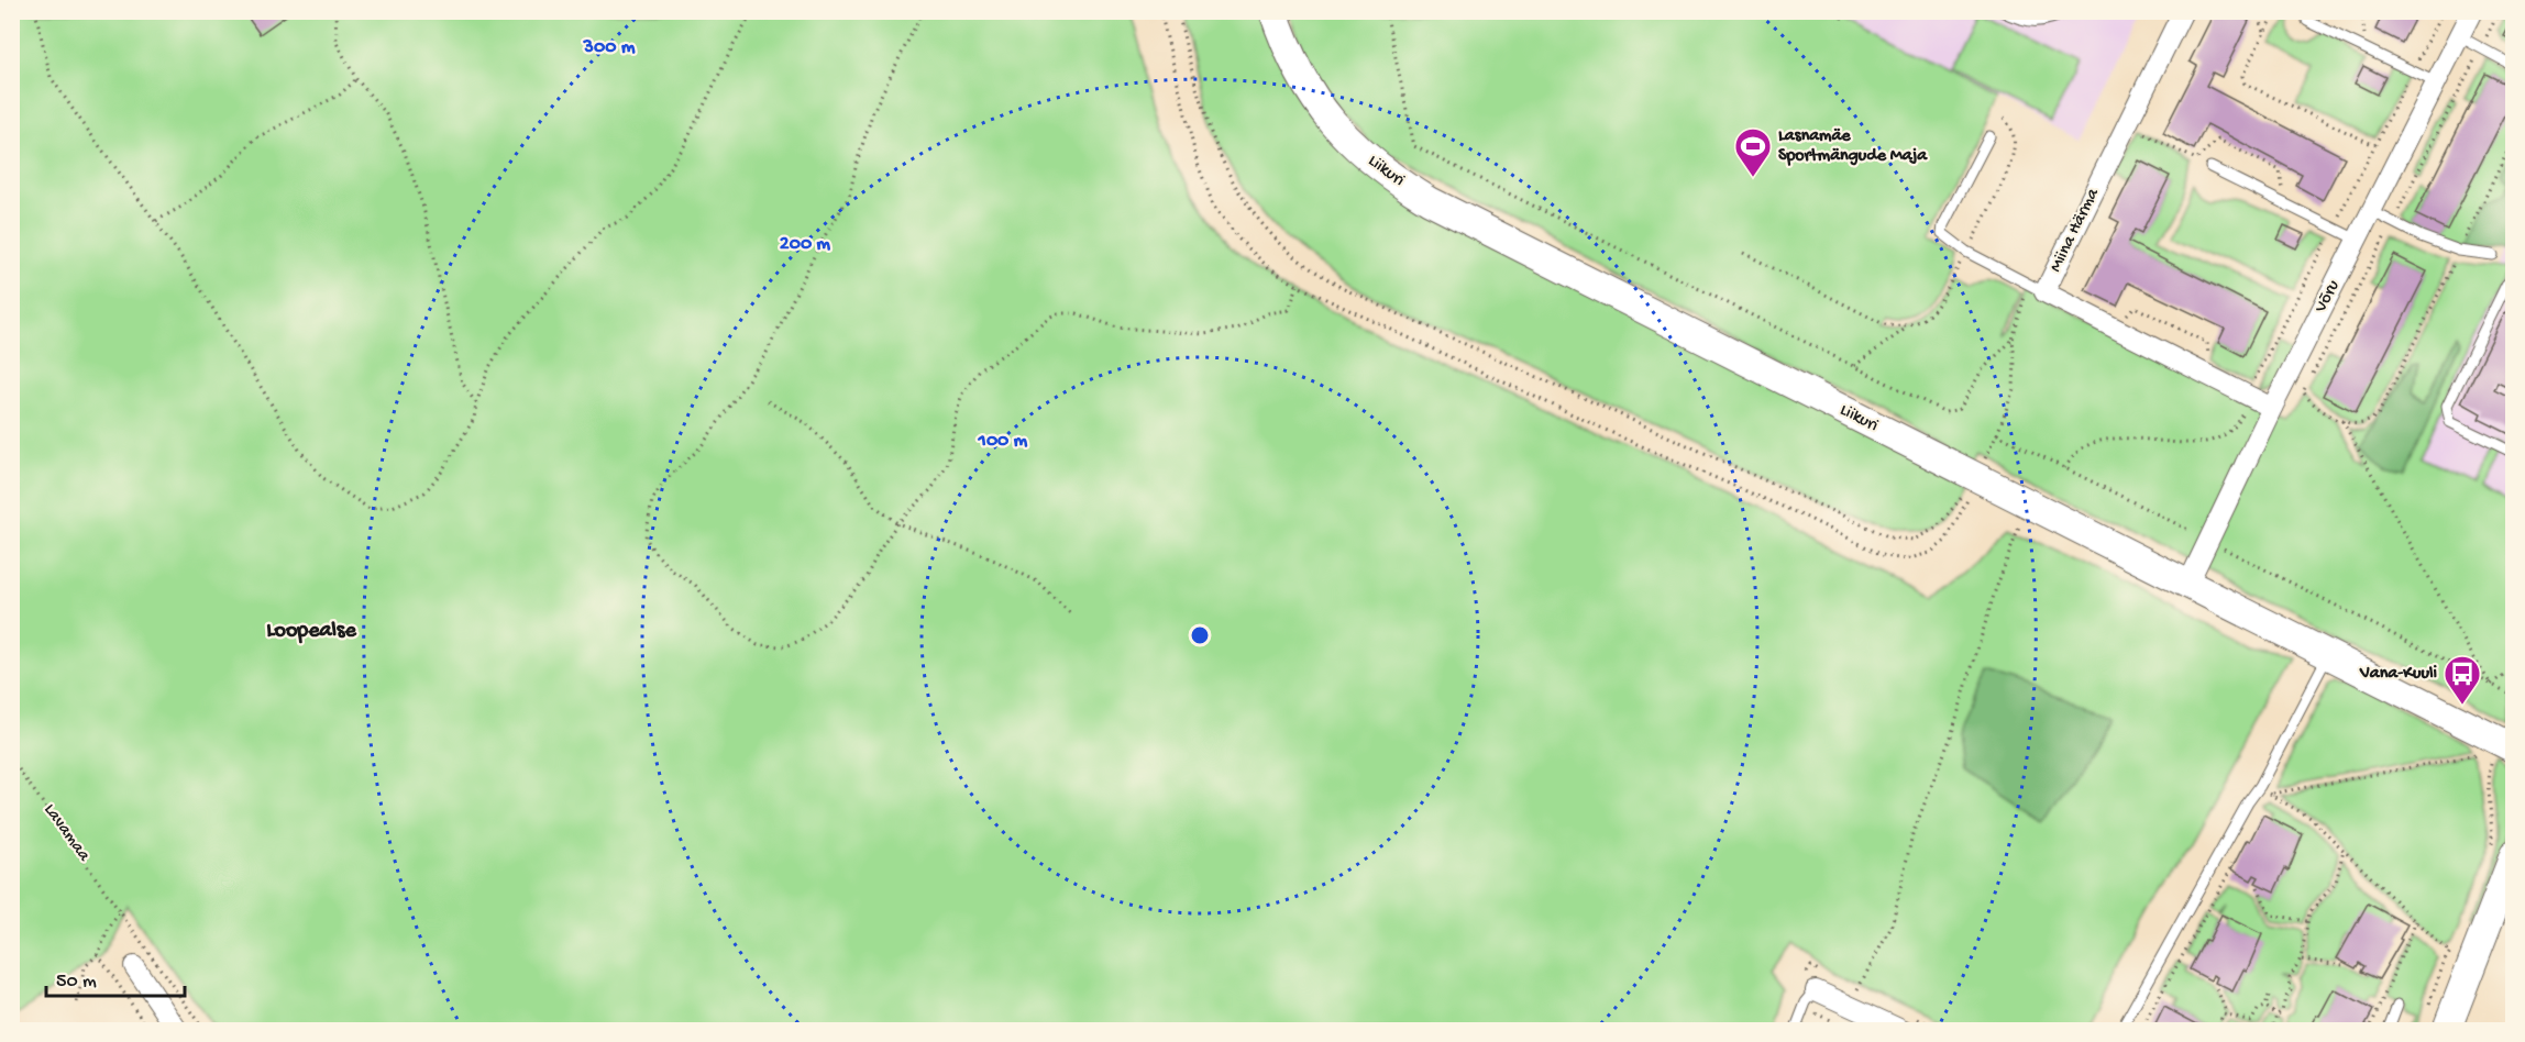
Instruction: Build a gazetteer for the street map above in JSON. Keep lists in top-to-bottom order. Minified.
{"streets":{"street":["Liikuri","Miina Härma","Võru"],"path":["Lavamaa"]},"crossings":[["Liikuri","Võru"],["Miina Härma","Võru"]],"districts":["Loopealse"],"places":{"sports":["Lasnamäe Sportmängude Maja"],"bus stop":["Vana-Kuuli"]},"scale_bar":"50 m","rings":["300 m","200 m","100 m"]}
